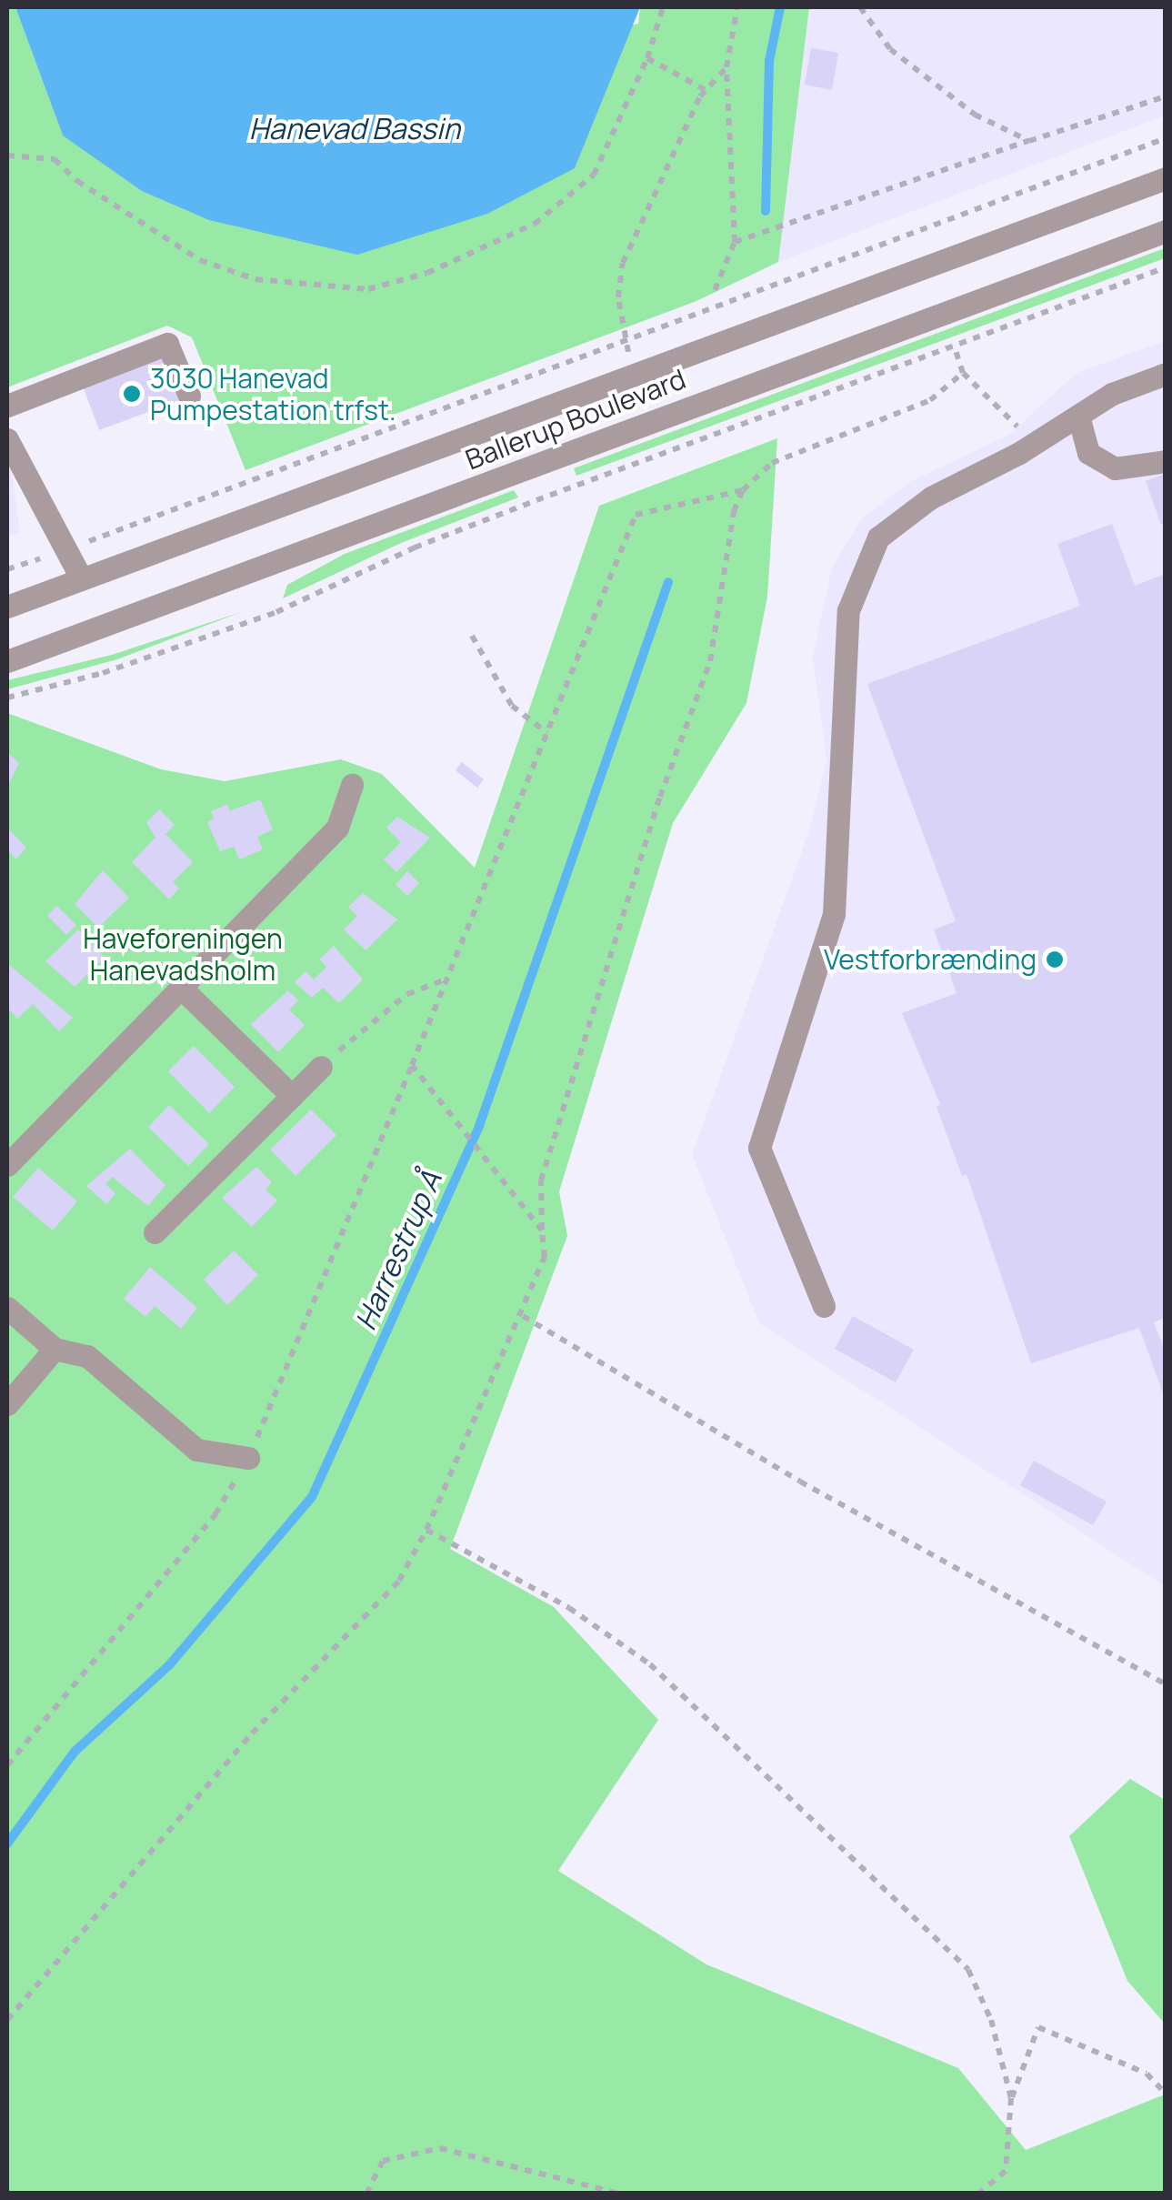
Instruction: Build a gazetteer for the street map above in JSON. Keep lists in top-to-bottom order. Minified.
{"streets":{"street":["Ballerup Boulevard"]},"water":["Hanevad Bassin","Harrestrup Å"],"parks":["Haveforeningen Hanevadsholm"],"places":["3030 Hanevad Pumpestation trfst.","Vestforbrænding"]}
